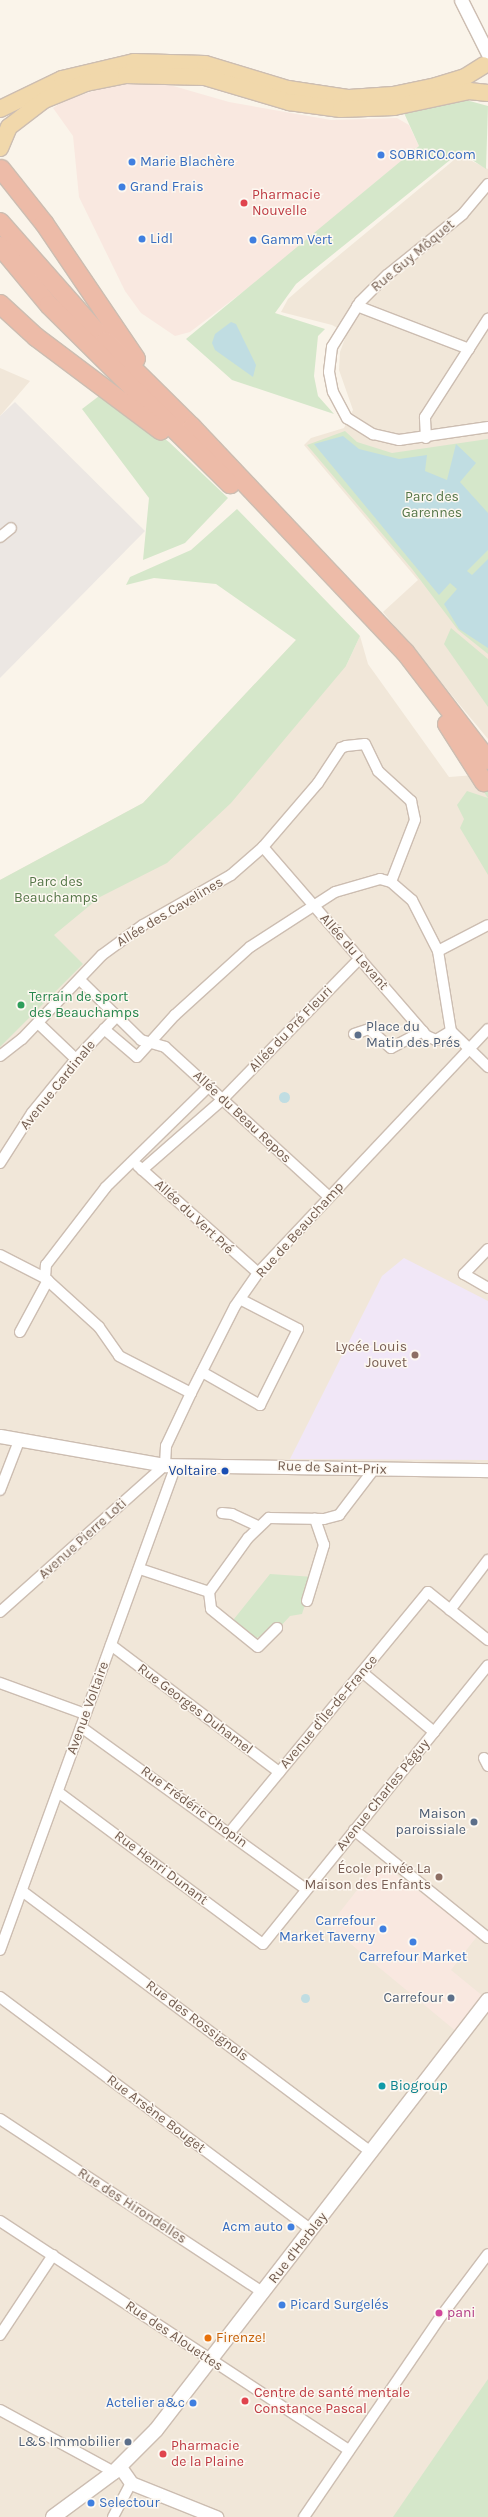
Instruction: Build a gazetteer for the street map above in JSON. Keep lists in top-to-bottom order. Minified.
{"streets":{"main road":["Rue d'Herblay"],"street":["Rue Guy Môquet","Allée des Cavelines","Allée du Levant","Allée du Pré Fleuri","Avenue Cardinale","Allée du Beau Repos","Allée du Vert Pré","Rue de Beauchamp","Rue de Saint-Prix","Avenue Pierre Loti","Avenue Voltaire","Rue Georges Duhamel","Avenue d'Île-de-France","Avenue Charles Péguy","Rue Frédéric Chopin","Rue Henri Dunant","Rue des Rossignols","Rue Arsène Bouget","Rue des Hirondelles","Rue des Alouettes"]},"crossings":[["Allée des Cavelines","Allée du Levant"],["Allée des Cavelines","Allée du Beau Repos"],["Allée du Levant","Allée du Pré Fleuri"],["Allée du Pré Fleuri","Allée du Beau Repos"],["Allée du Pré Fleuri","Allée du Vert Pré"],["Avenue Cardinale","Allée du Beau Repos"],["Allée du Beau Repos","Rue de Beauchamp"],["Allée du Vert Pré","Rue de Beauchamp"],["Rue de Beauchamp","Rue de Saint-Prix"],["Rue de Beauchamp","Avenue Pierre Loti"],["Rue de Beauchamp","Avenue Voltaire"],["Rue de Saint-Prix","Avenue Pierre Loti"],["Rue de Saint-Prix","Avenue Voltaire"],["Avenue Pierre Loti","Avenue Voltaire"],["Avenue Voltaire","Rue Georges Duhamel"],["Avenue Voltaire","Rue Frédéric Chopin"],["Avenue Voltaire","Rue Henri Dunant"],["Avenue Voltaire","Rue des Rossignols"],["Rue Georges Duhamel","Avenue d'Île-de-France"],["Avenue d'Île-de-France","Rue Frédéric Chopin"],["Avenue Charles Péguy","Rue Frédéric Chopin"],["Avenue Charles Péguy","Rue Henri Dunant"],["Rue des Rossignols","Rue d'Herblay"],["Rue Arsène Bouget","Rue d'Herblay"],["Rue des Hirondelles","Rue d'Herblay"],["Rue d'Herblay","Rue des Alouettes"]],"parks":["Parc des Garennes","Parc des Beauchamps"],"places":["SOBRICO.com","Marie Blachère","Grand Frais","Pharmacie Nouvelle","Lidl","Gamm Vert","Terrain de sport des Beauchamps","Place du Matin des Prés","Lycée Louis Jouvet","Voltaire","Maison paroissiale","École privée La Maison des Enfants","Carrefour Market Taverny","Carrefour Market","Carrefour","Biogroup","Acm auto","Picard Surgelés","pani","Firenze!","Centre de santé mentale Constance Pascal","Actelier a&c","L&S Immobilier","Pharmacie de la Plaine","Selectour"]}
